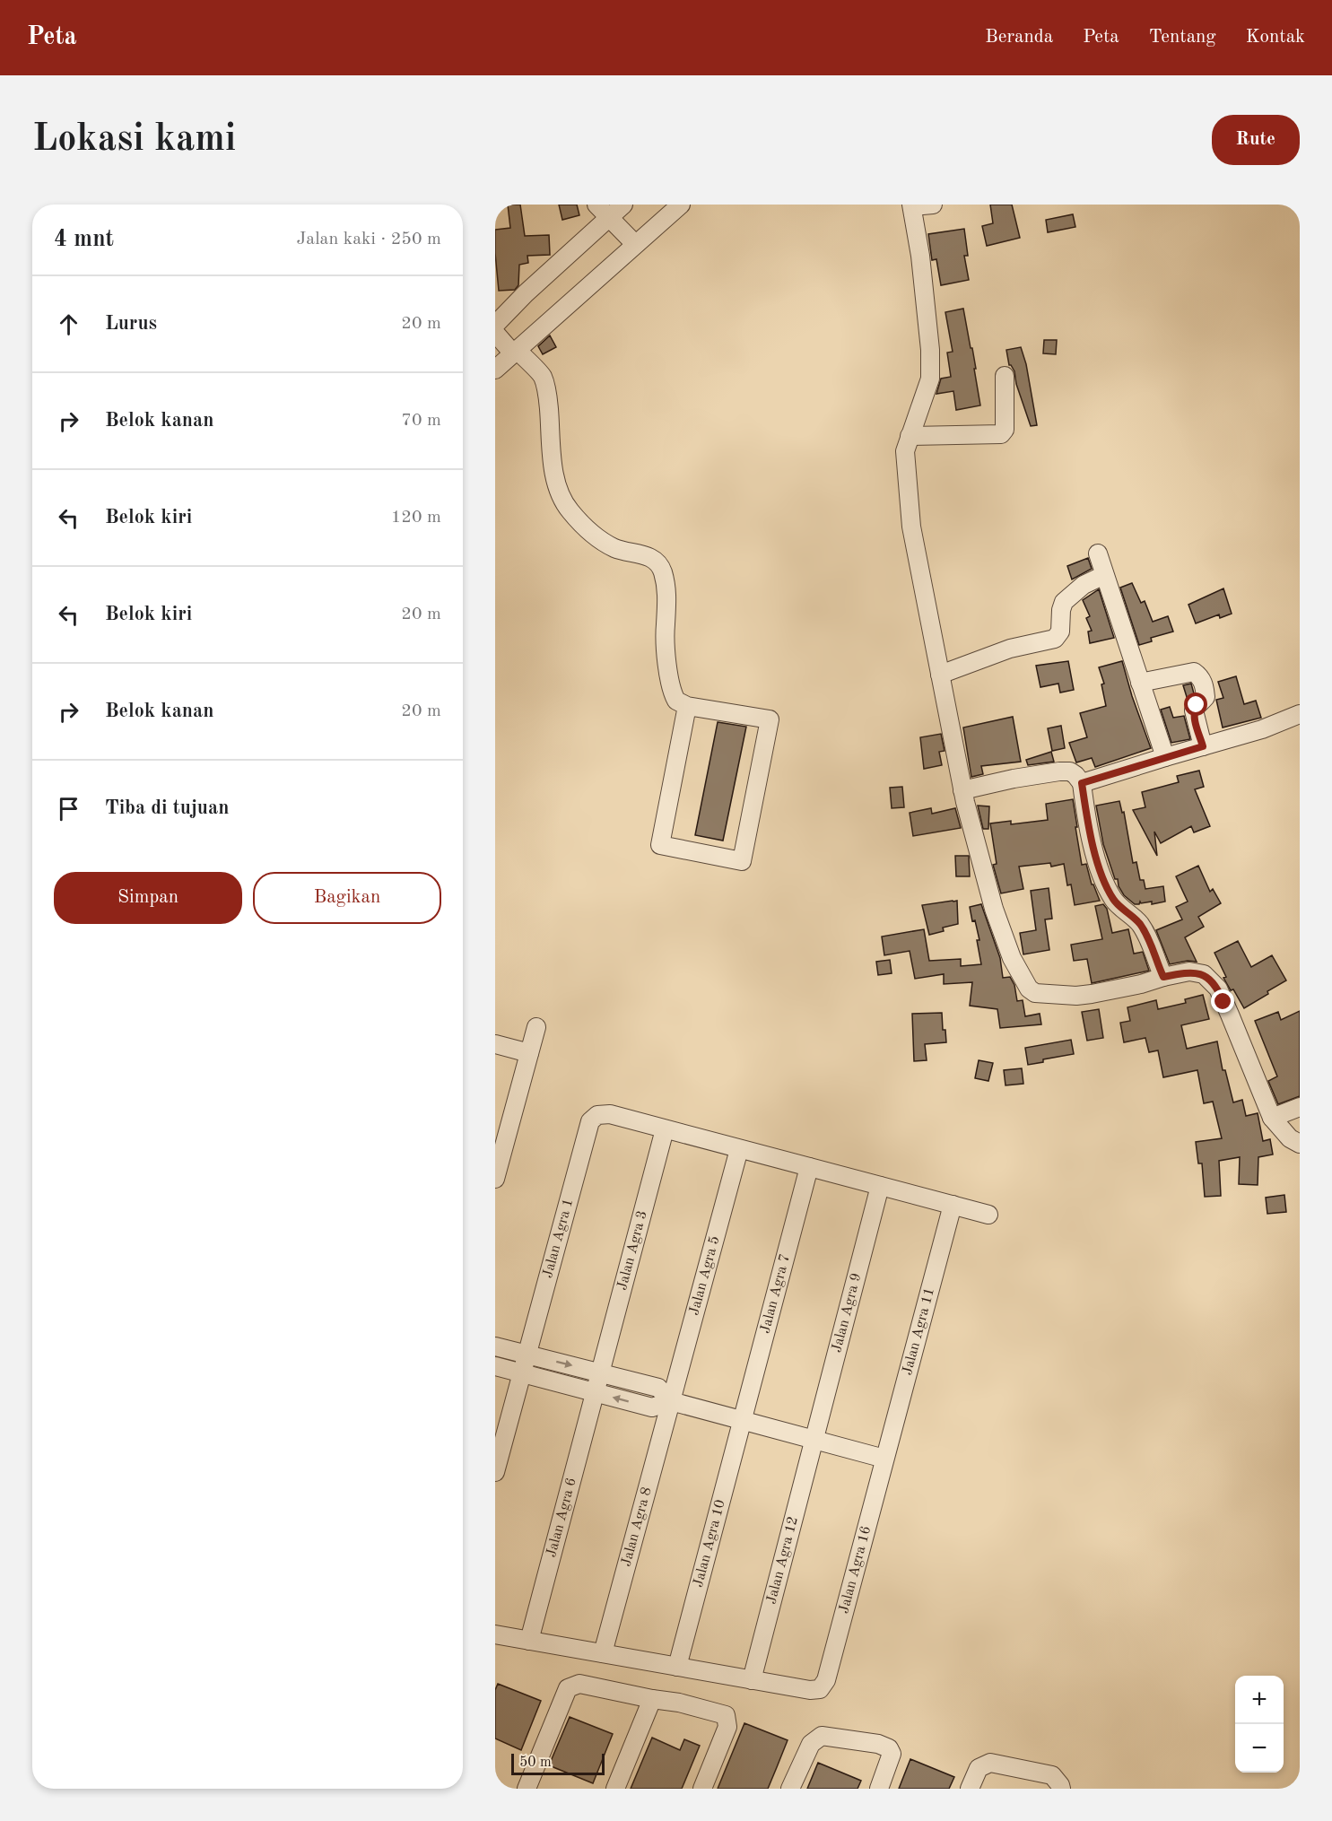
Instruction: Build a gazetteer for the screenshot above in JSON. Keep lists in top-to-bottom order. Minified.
{"streets":{"street":["Jalan Agra 1","Jalan Agra 3","Jalan Agra 5","Jalan Agra 7","Jalan Agra 9","Jalan Agra 11","Jalan Agra 6","Jalan Agra 8","Jalan Agra 10","Jalan Agra 12","Jalan Agra 16"]},"crossings":[["Jalan Agra 1","Jalan Agra 3"],["Jalan Agra 3","Jalan Agra 6"],["Jalan Agra 5","Jalan Agra 8"],["Jalan Agra 7","Jalan Agra 10"],["Jalan Agra 9","Jalan Agra 12"],["Jalan Agra 11","Jalan Agra 16"],["Jalan Agra 12","Jalan Agra 16"]],"scale_bar":"50 m","page":{"header":"Peta","nav":["Beranda","Peta","Tentang","Kontak"],"buttons":["Rute",["Simpan","Bagikan"]],"title":"Lokasi kami","heading":["4 mnt","Jalan kaki · 250 m"],"list":[["Lurus","20 m"],["Belok kanan","70 m"],["Belok kiri","120 m"],["Belok kiri","20 m"],["Belok kanan","20 m"],"Tiba di tujuan"],"map_buttons":["+","−"],"scale":"50 m"}}
